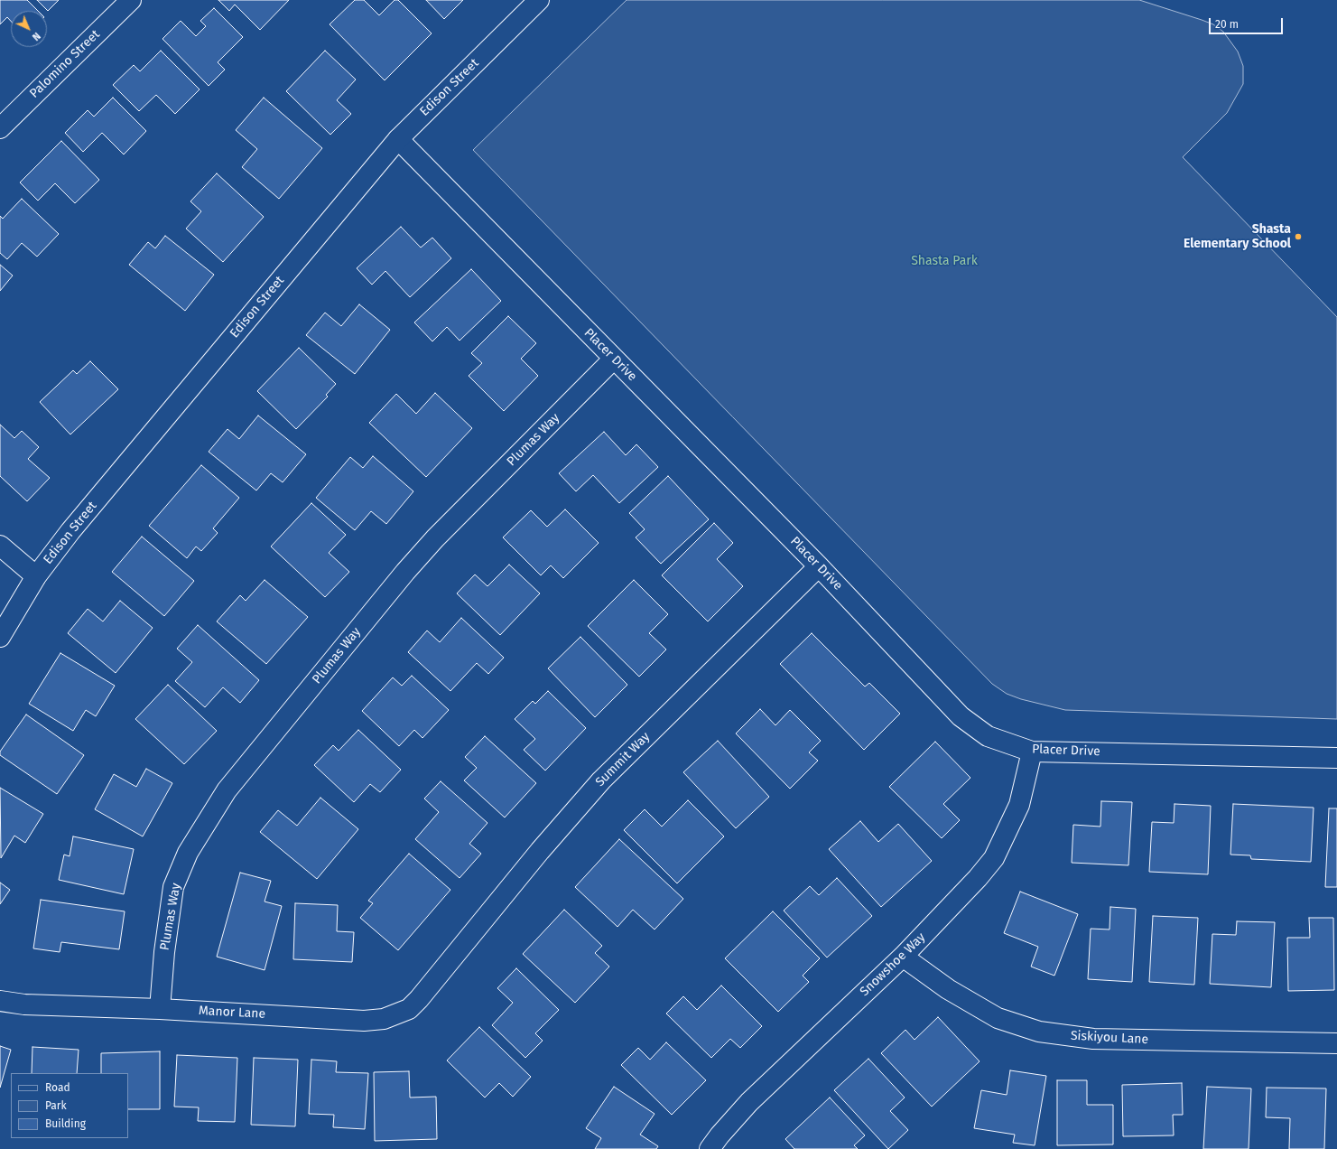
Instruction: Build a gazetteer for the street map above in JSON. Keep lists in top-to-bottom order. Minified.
{"streets":{"street":["Palomino Street","Edison Street","Placer Drive","Plumas Way","Summit Way","Snowshoe Way","Manor Lane","Siskiyou Lane"]},"crossings":[["Edison Street","Placer Drive"],["Placer Drive","Plumas Way"],["Placer Drive","Summit Way"],["Placer Drive","Snowshoe Way"],["Plumas Way","Manor Lane"],["Summit Way","Manor Lane"],["Snowshoe Way","Siskiyou Lane"]],"parks":["Shasta Park"],"places":["Shasta Elementary School"],"legend":["Road","Park","Building"],"scale_bar":"20 m","north":"bottom right"}
